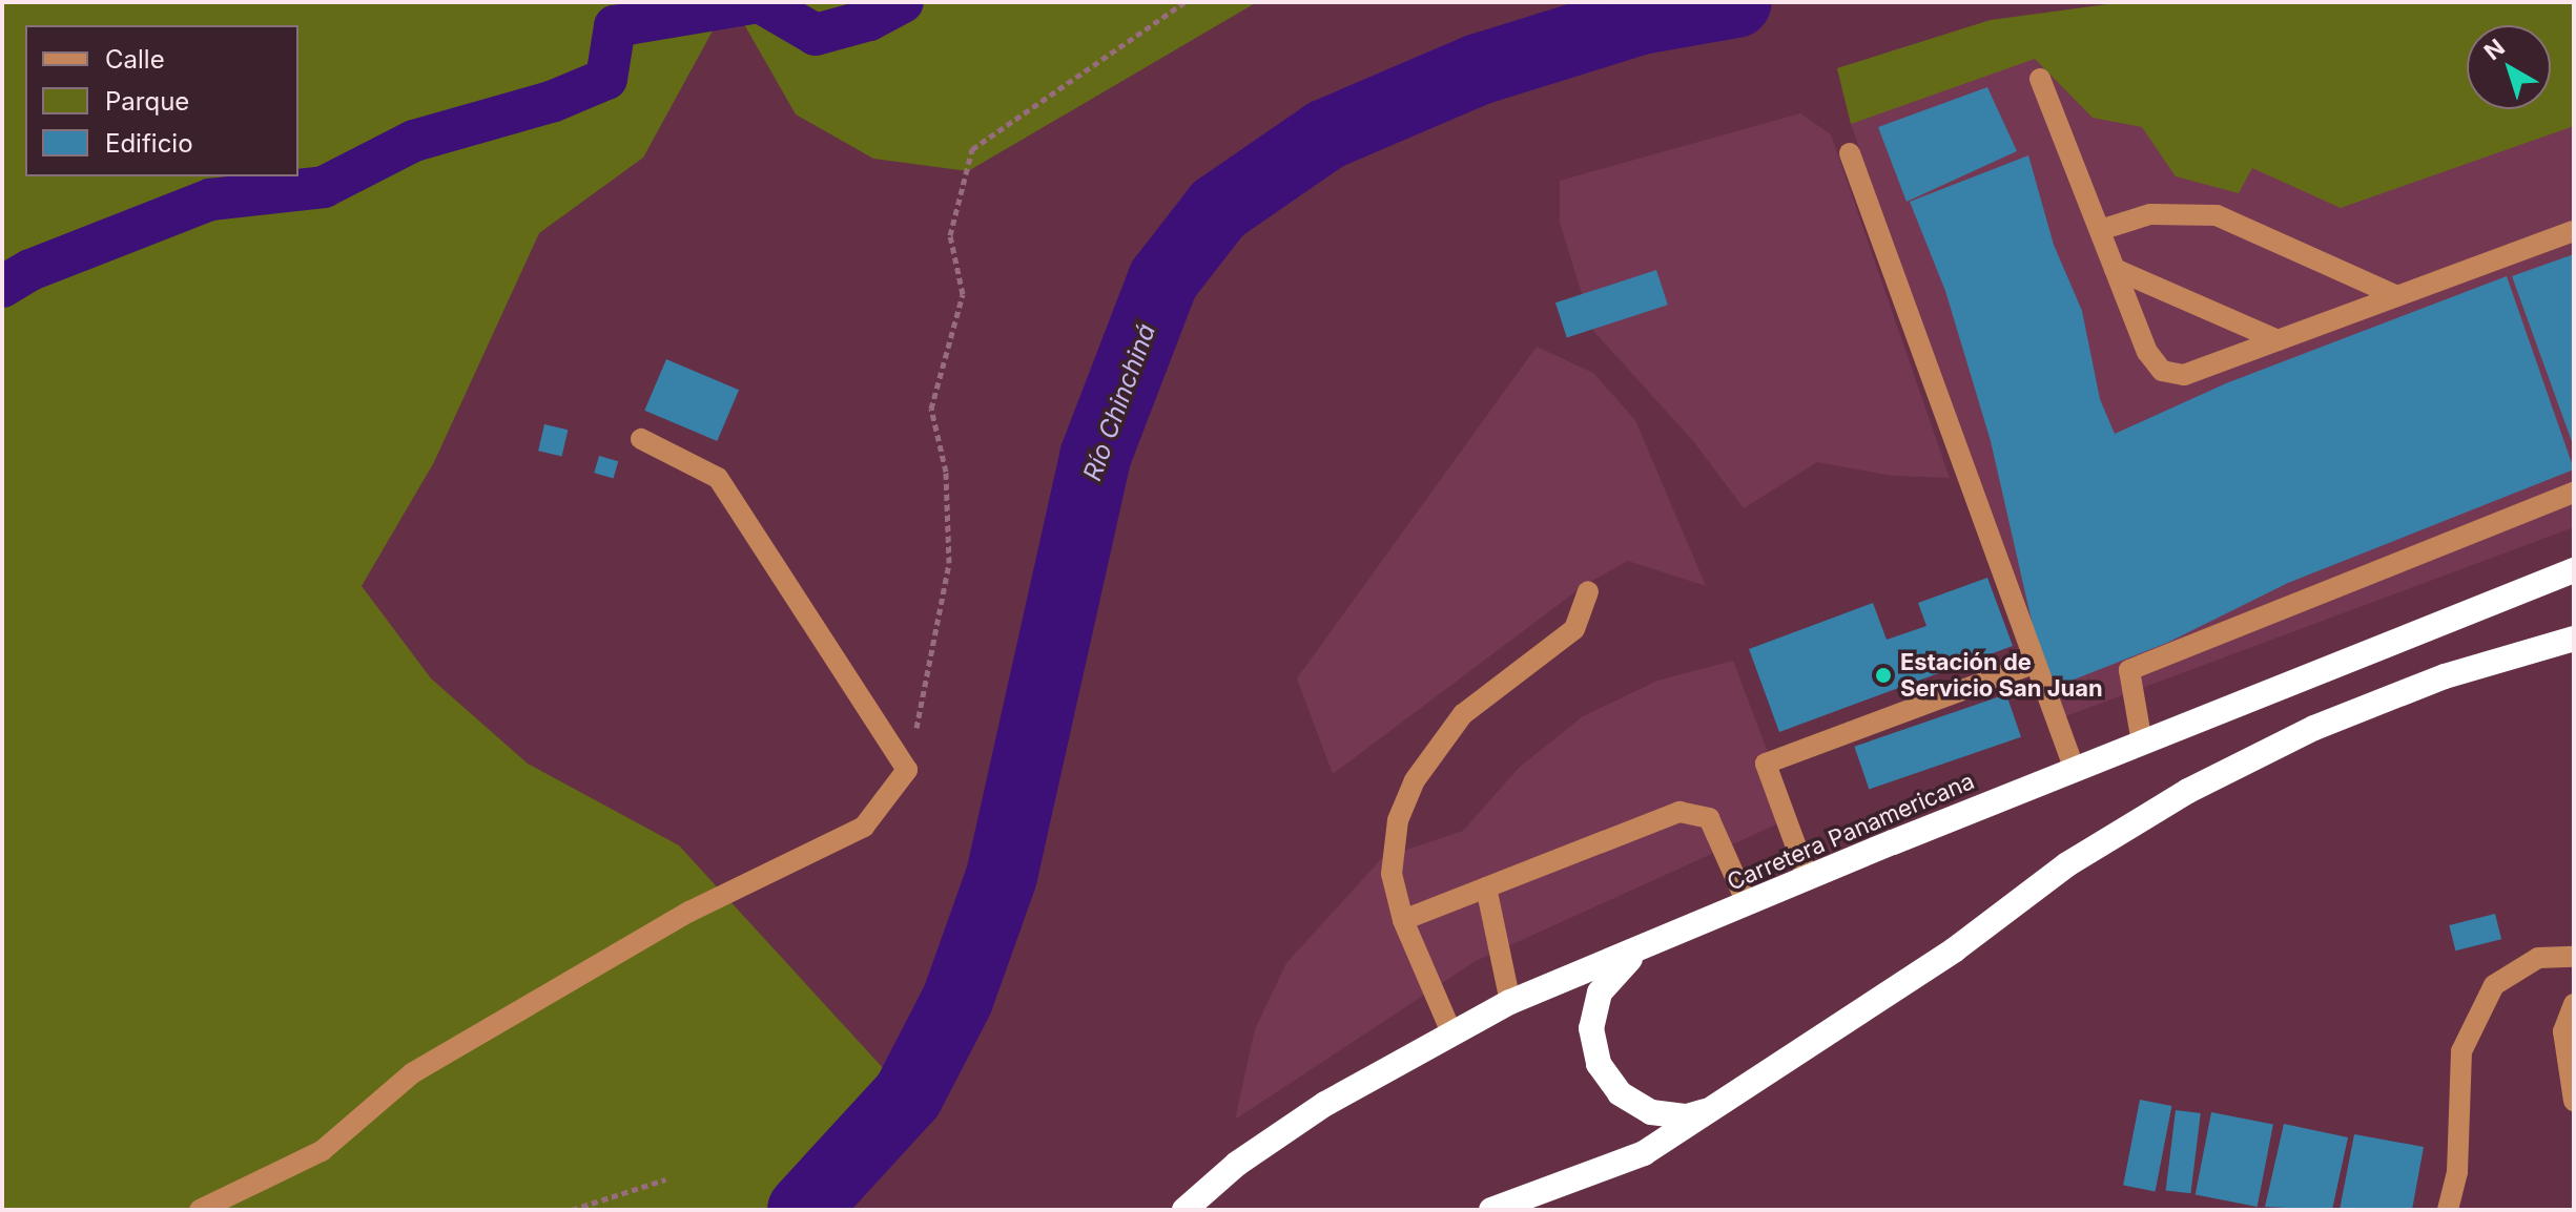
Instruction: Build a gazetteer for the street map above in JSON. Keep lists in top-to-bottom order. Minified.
{"streets":{"highway":["Carretera Panamericana"]},"water":["Río Chinchiná"],"places":["Estación de Servicio San Juan"],"legend":["Calle","Parque","Edificio"],"north":"top left"}
